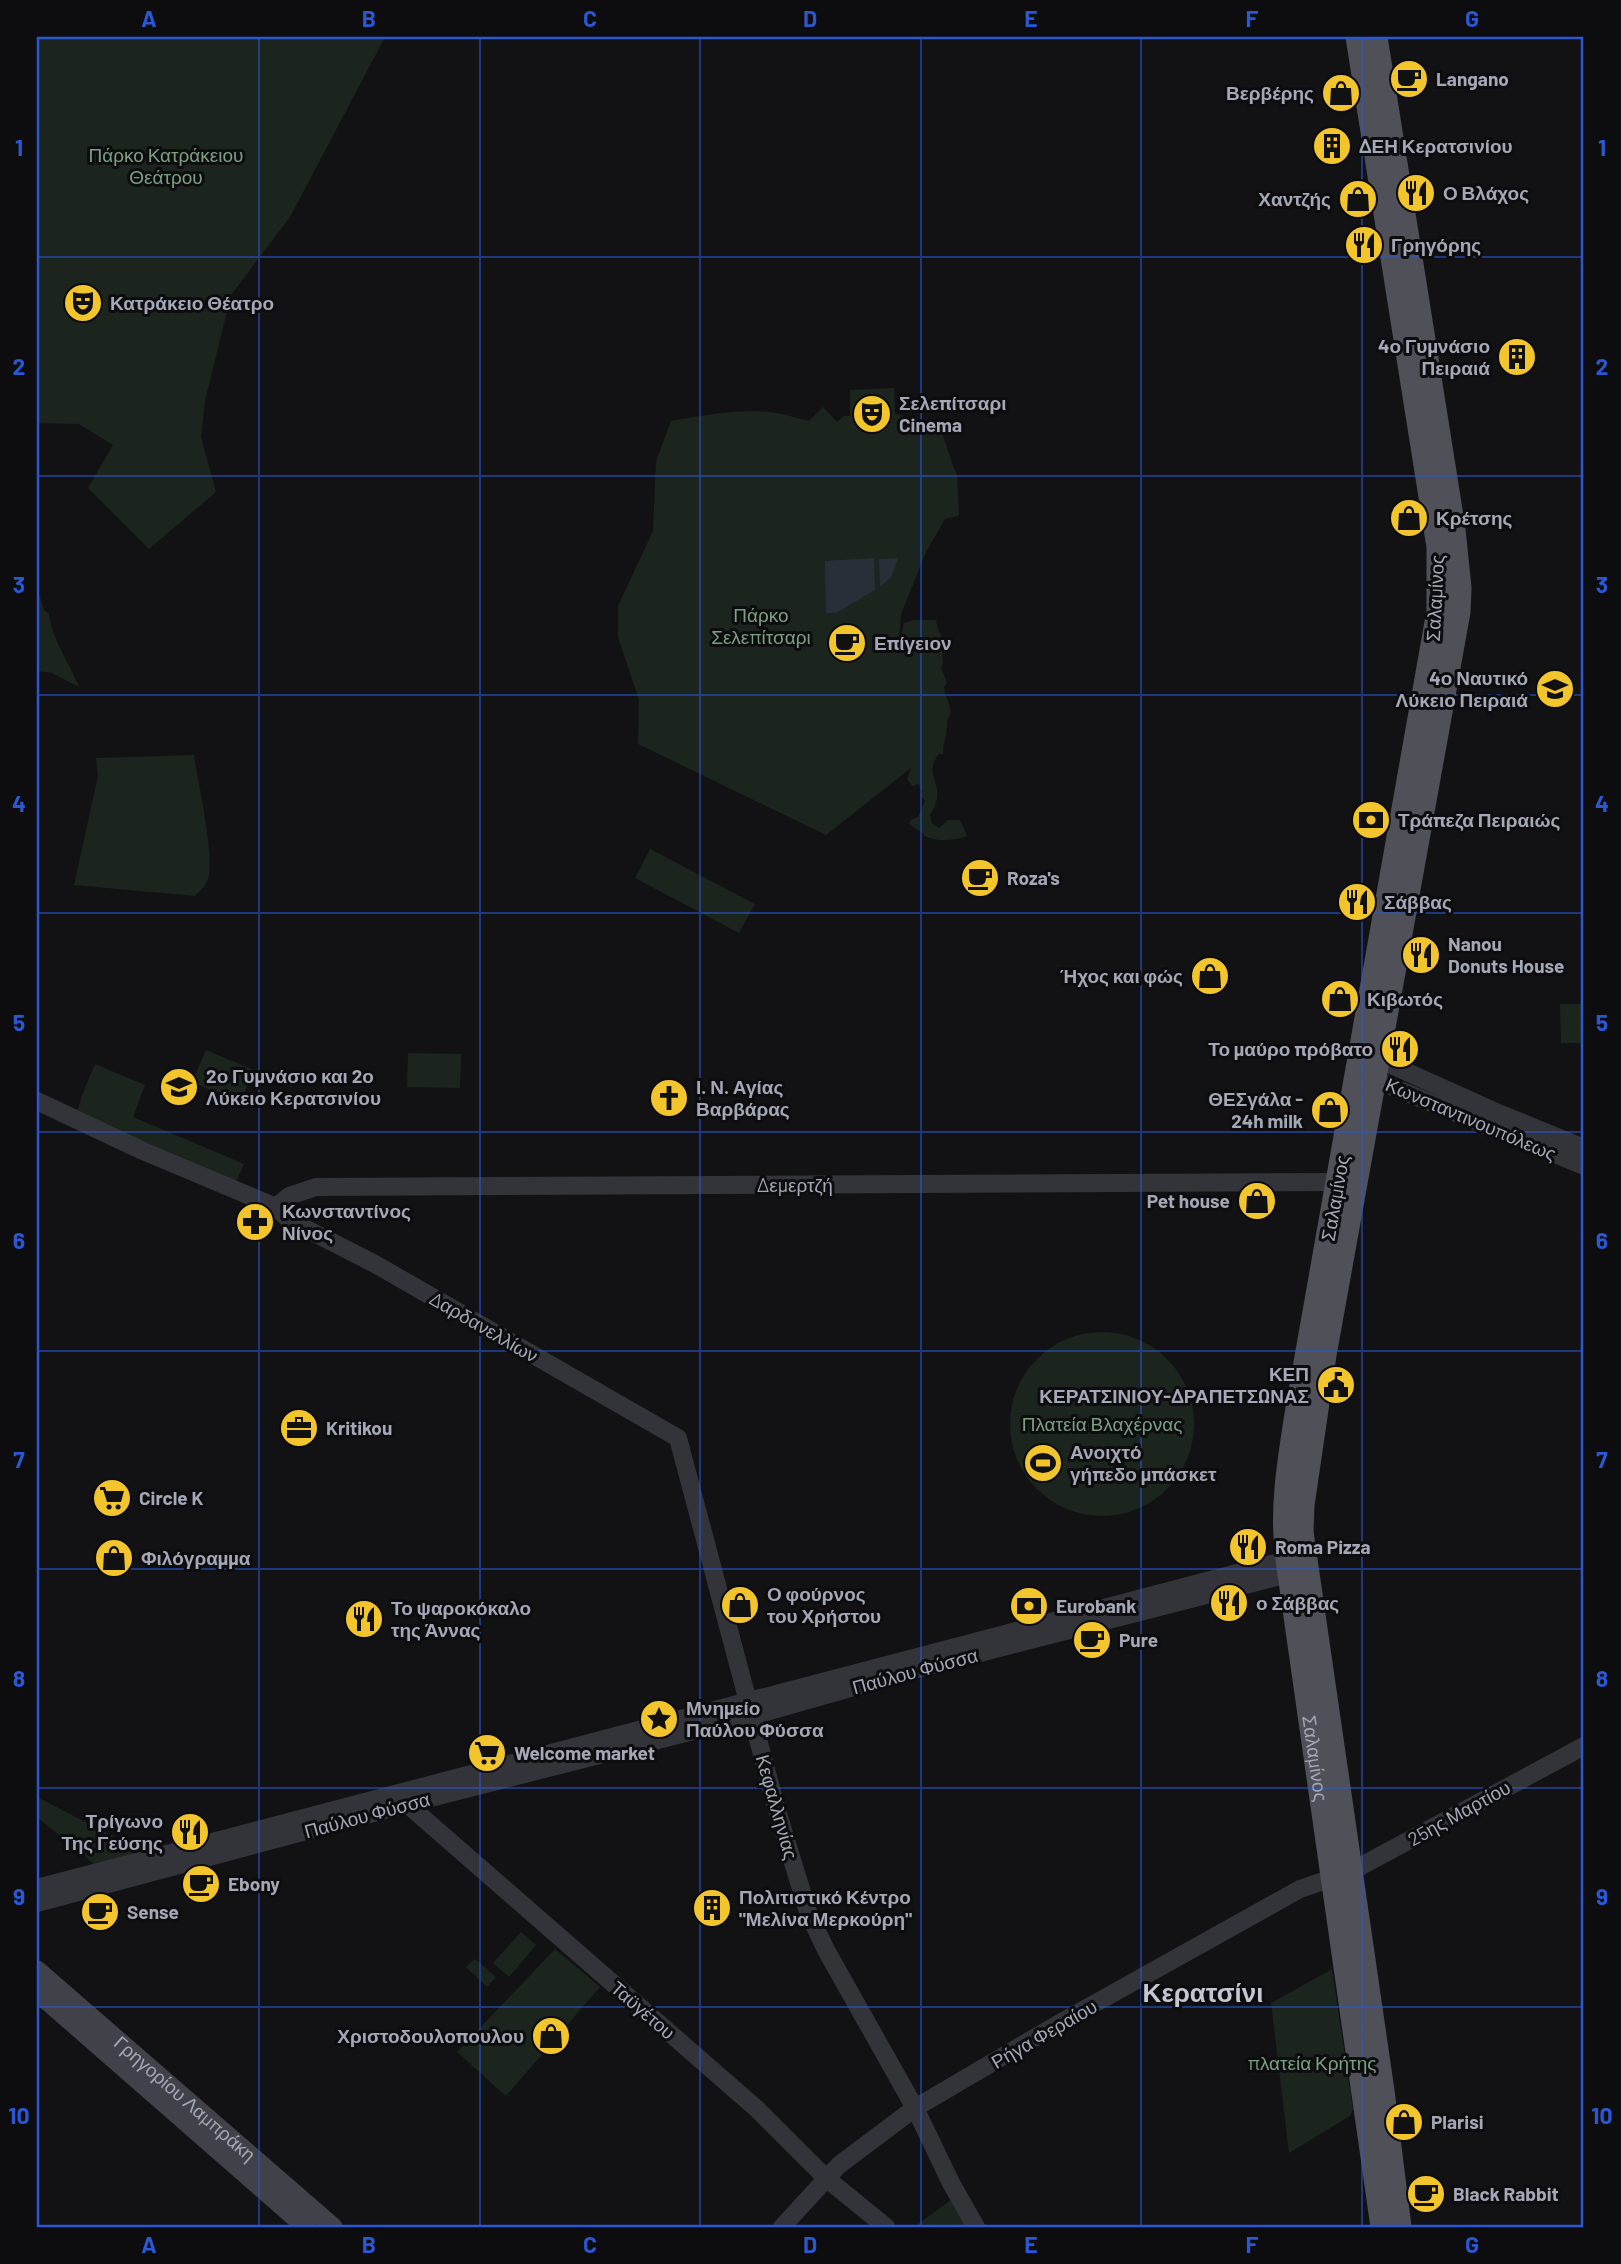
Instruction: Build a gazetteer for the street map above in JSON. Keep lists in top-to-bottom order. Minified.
{"streets":{"main road":["Σαλαμίνος","Γρηγορίου Λαμπράκη"],"street":["Κωνσταντινουπόλεως","Δεμερτζή","Δαρδανελλίων","Παύλου Φύσσα","Κεφαλληνίας","25ης Μαρτίου","Ταϋγέτου","Ρήγα Φεραίου"]},"crossings":[["Σαλαμίνος","Κωνσταντινουπόλεως"],["Σαλαμίνος","Δεμερτζή"],["Σαλαμίνος","Παύλου Φύσσα"],["Σαλαμίνος","25ης Μαρτίου"],["Σαλαμίνος","Ρήγα Φεραίου"],["Δεμερτζή","Δαρδανελλίων"],["Δαρδανελλίων","Κεφαλληνίας"],["Παύλου Φύσσα","Κεφαλληνίας"],["Παύλου Φύσσα","Ταϋγέτου"],["Κεφαλληνίας","Ρήγα Φεραίου"],["25ης Μαρτίου","Ρήγα Φεραίου"],["Ταϋγέτου","Ρήγα Φεραίου"]],"districts":["Κερατσίνι"],"parks":["Πάρκο Κατράκειου Θεάτρου","Πάρκο Σελεπίτσαρι","Πλατεία Βλαχέρνας","πλατεία Κρήτης"],"places":{"cafe":["Langano","Επίγειον","Roza's","Pure","Ebony","Sense","Black Rabbit"],"shop":["Βερβέρης","Χαντζής","Κρέτσης","Ήχος και φώς","Κιβωτός","ΘΕΣγάλα - 24h milk","Pet house","Φιλόγραμμα","Ο φούρνος του Χρήστου","Χριστοδουλοπουλου","Plarisi"],"building":["ΔΕΗ Κερατσινίου","4ο Γυμνάσιο Πειραιά","Πολιτιστικό Κέντρο \"Μελίνα Μερκούρη\""],"restaurant":["Ο Βλάχος","Γρηγόρης","Σάββας","Nanou Donuts House","Το μαύρο πρόβατο","Roma Pizza","ο Σάββας","Το ψαροκόκαλο της Άννας","Τρίγωνο Της Γεύσης"],"theatre":["Κατράκειο Θέατρο","Σελεπίτσαρι Cinema"],"school or university":["4ο Ναυτικό Λύκειο Πειραιά","2ο Γυμνάσιο και 2ο Λύκειο Κερατσινίου"],"bank":["Τράπεζα Πειραιώς","Eurobank"],"church":["Ι. Ν. Αγίας Βαρβάρας"],"pharmacy":["Κωνσταντίνος Νίνος"],"public building":["ΚΕΠ ΚΕΡΑΤΣΙΝΙΟΥ-ΔΡΑΠΕΤΣΩΝΑΣ"],"office":["Kritikou"],"sports":["Ανοιχτό γήπεδο μπάσκετ"],"supermarket":["Circle K","Welcome market"],"place":["Μνημείο Παύλου Φύσσα"]},"grid":{"columns":["A","B","C","D","E","F","G"],"rows":["1","2","3","4","5","6","7","8","9","10"]}}
